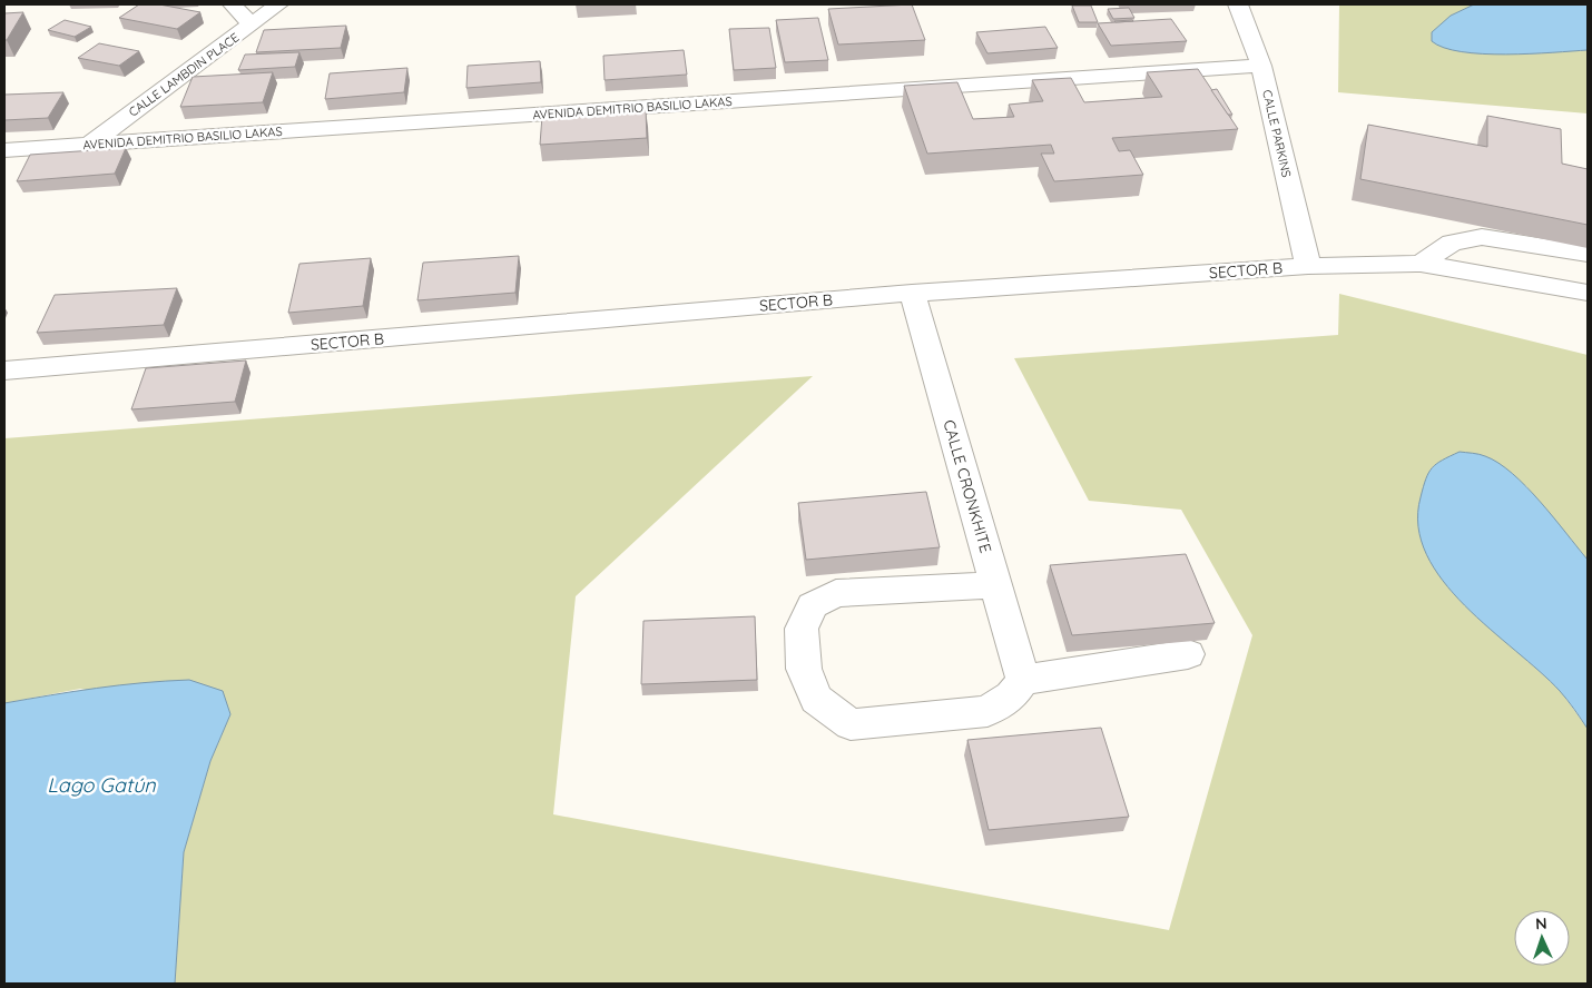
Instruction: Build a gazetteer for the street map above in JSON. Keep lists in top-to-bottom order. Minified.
{"streets":{"street":["CALLE LAMBDIN PLACE","AVENIDA DEMITRIO BASILIO LAKAS","CALLE PARKINS","SECTOR B","CALLE CRONKHITE"]},"crossings":[["CALLE LAMBDIN PLACE","AVENIDA DEMITRIO BASILIO LAKAS"],["AVENIDA DEMITRIO BASILIO LAKAS","CALLE PARKINS"],["CALLE PARKINS","SECTOR B"],["SECTOR B","CALLE CRONKHITE"]],"water":["Lago Gatún"],"north":"top"}
